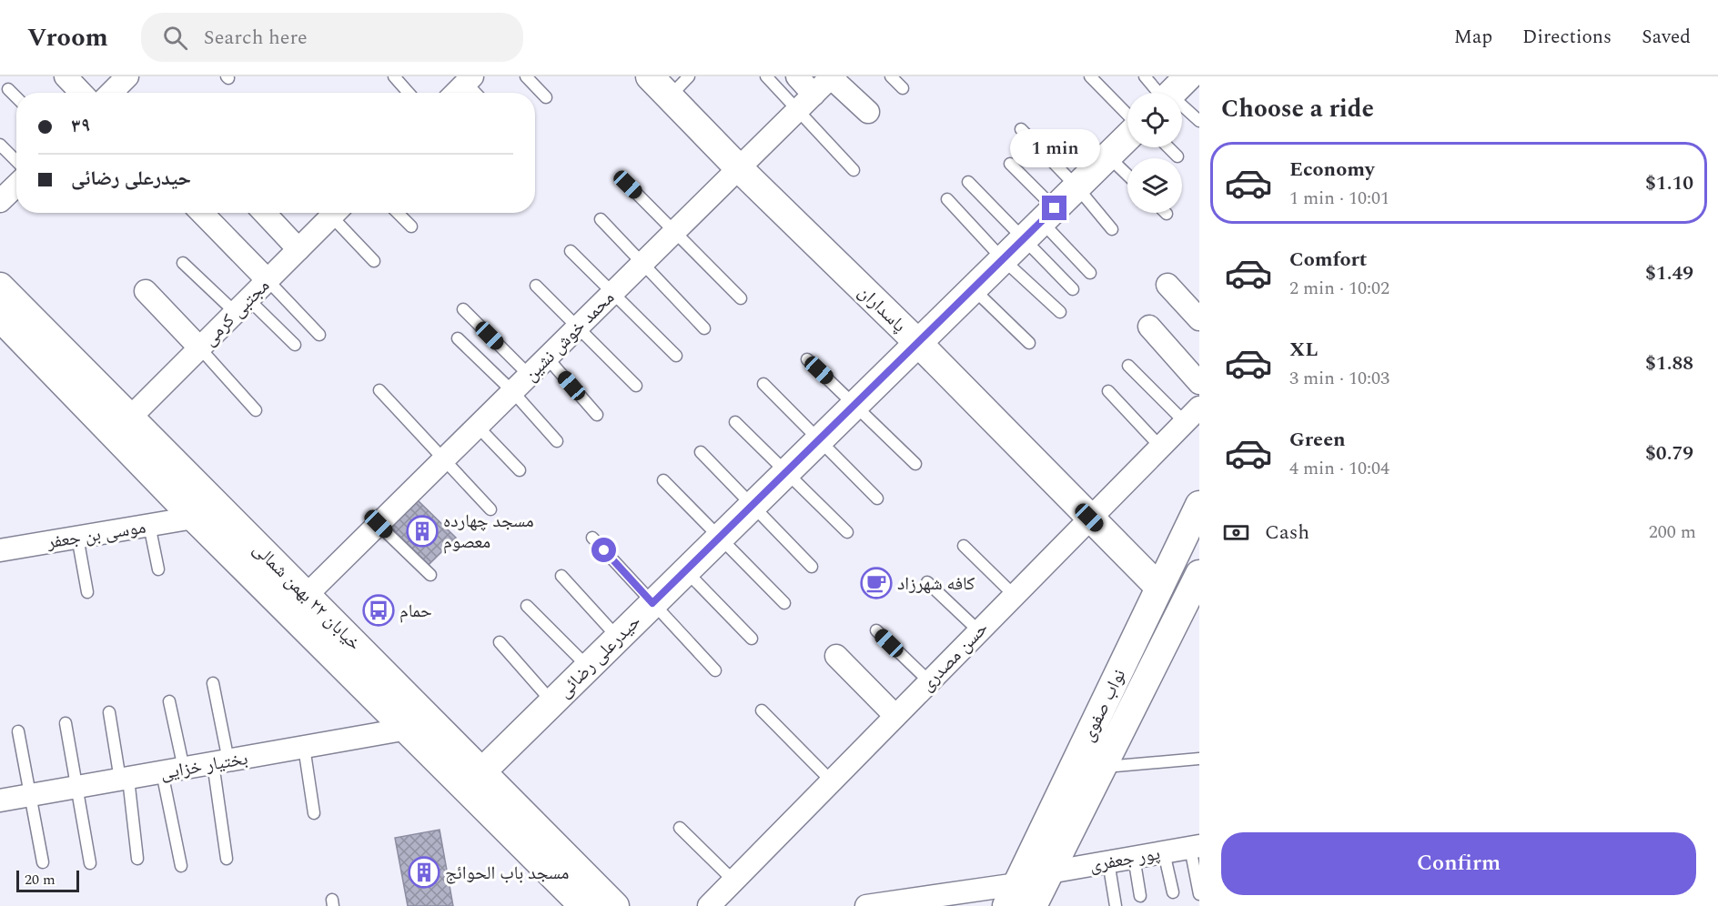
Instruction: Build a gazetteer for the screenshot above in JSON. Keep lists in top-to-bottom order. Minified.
{"streets":{"street":["پاسداران","مجتبی کرمی","محمد خوش نشین","موسی بن جعفر","خیابان ۲۲ بهمن شمالی","حیدرعلی رضائی","حسن مصدری","نواب صفوی","بختیار خزایی","پور جعفری"]},"crossings":[["پاسداران","محمد خوش نشین"],["پاسداران","حیدرعلی رضائی"],["پاسداران","حسن مصدری"],["پاسداران","نواب صفوی"],["مجتبی کرمی","خیابان ۲۲ بهمن شمالی"],["محمد خوش نشین","خیابان ۲۲ بهمن شمالی"],["موسی بن جعفر","خیابان ۲۲ بهمن شمالی"],["خیابان ۲۲ بهمن شمالی","حیدرعلی رضائی"],["خیابان ۲۲ بهمن شمالی","بختیار خزایی"],["نواب صفوی","پور جعفری"]],"places":{"building":["مسجد چهارده معصوم","مسجد باب الحوائج"],"cafe":["کافه شهرزاد"],"bus stop":["حمام"]},"scale_bar":"20 m","page":{"header":"Vroom","search":"Search here","nav":["Map","Directions","Saved"],"heading":"Choose a ride","banner":["۳۹","حیدرعلی رضائی"],"bubble":"1 min","list":[{"name":"Economy","note":"1 min · 10:01","value":"$1.10"},{"name":"Comfort","note":"2 min · 10:02","value":"$1.49"},{"name":"XL","note":"3 min · 10:03","value":"$1.88"},{"name":"Green","note":"4 min · 10:04","value":"$0.79"}],"pay":["Cash","200 m"],"buttons":"Confirm","scale":"20 m"}}
